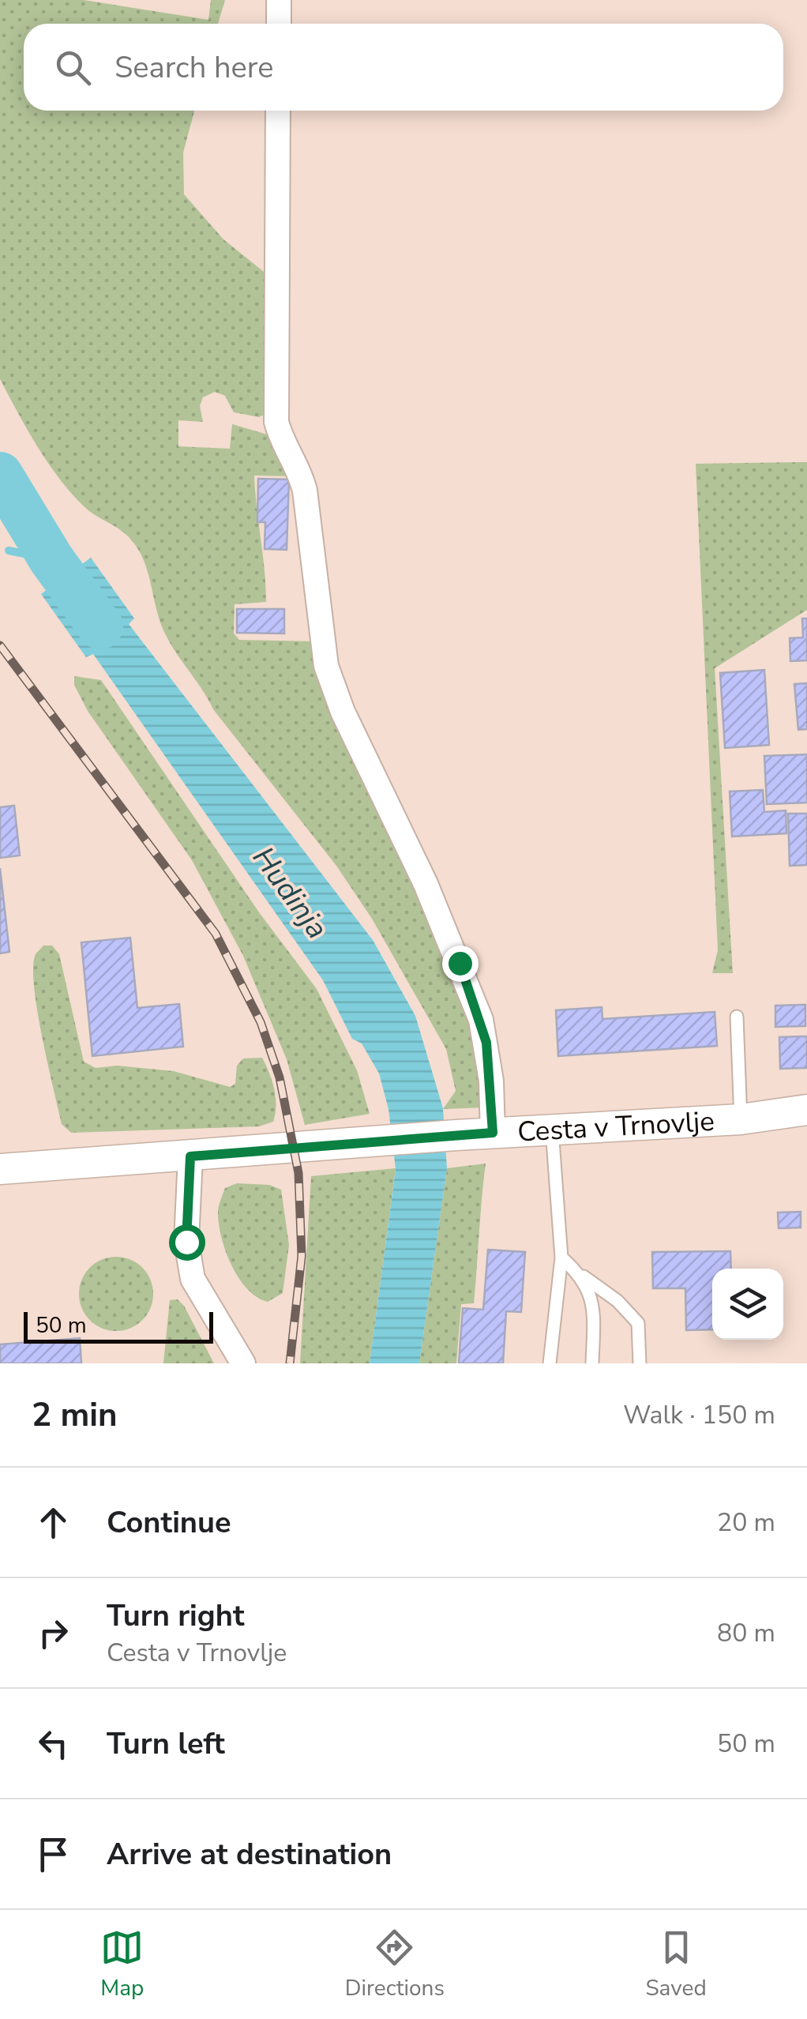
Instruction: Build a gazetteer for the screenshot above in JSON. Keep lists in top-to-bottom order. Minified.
{"streets":{"street":["Cesta v Trnovlje"]},"water":["Hudinja"],"scale_bar":"50 m","page":{"search":"Search here","scale":"50 m","heading":["2 min","Walk · 150 m"],"list":[["Continue","20 m"],["Turn right","Cesta v Trnovlje","80 m"],["Turn left","50 m"],"Arrive at destination"],"nav":["Map","Directions","Saved"]}}
